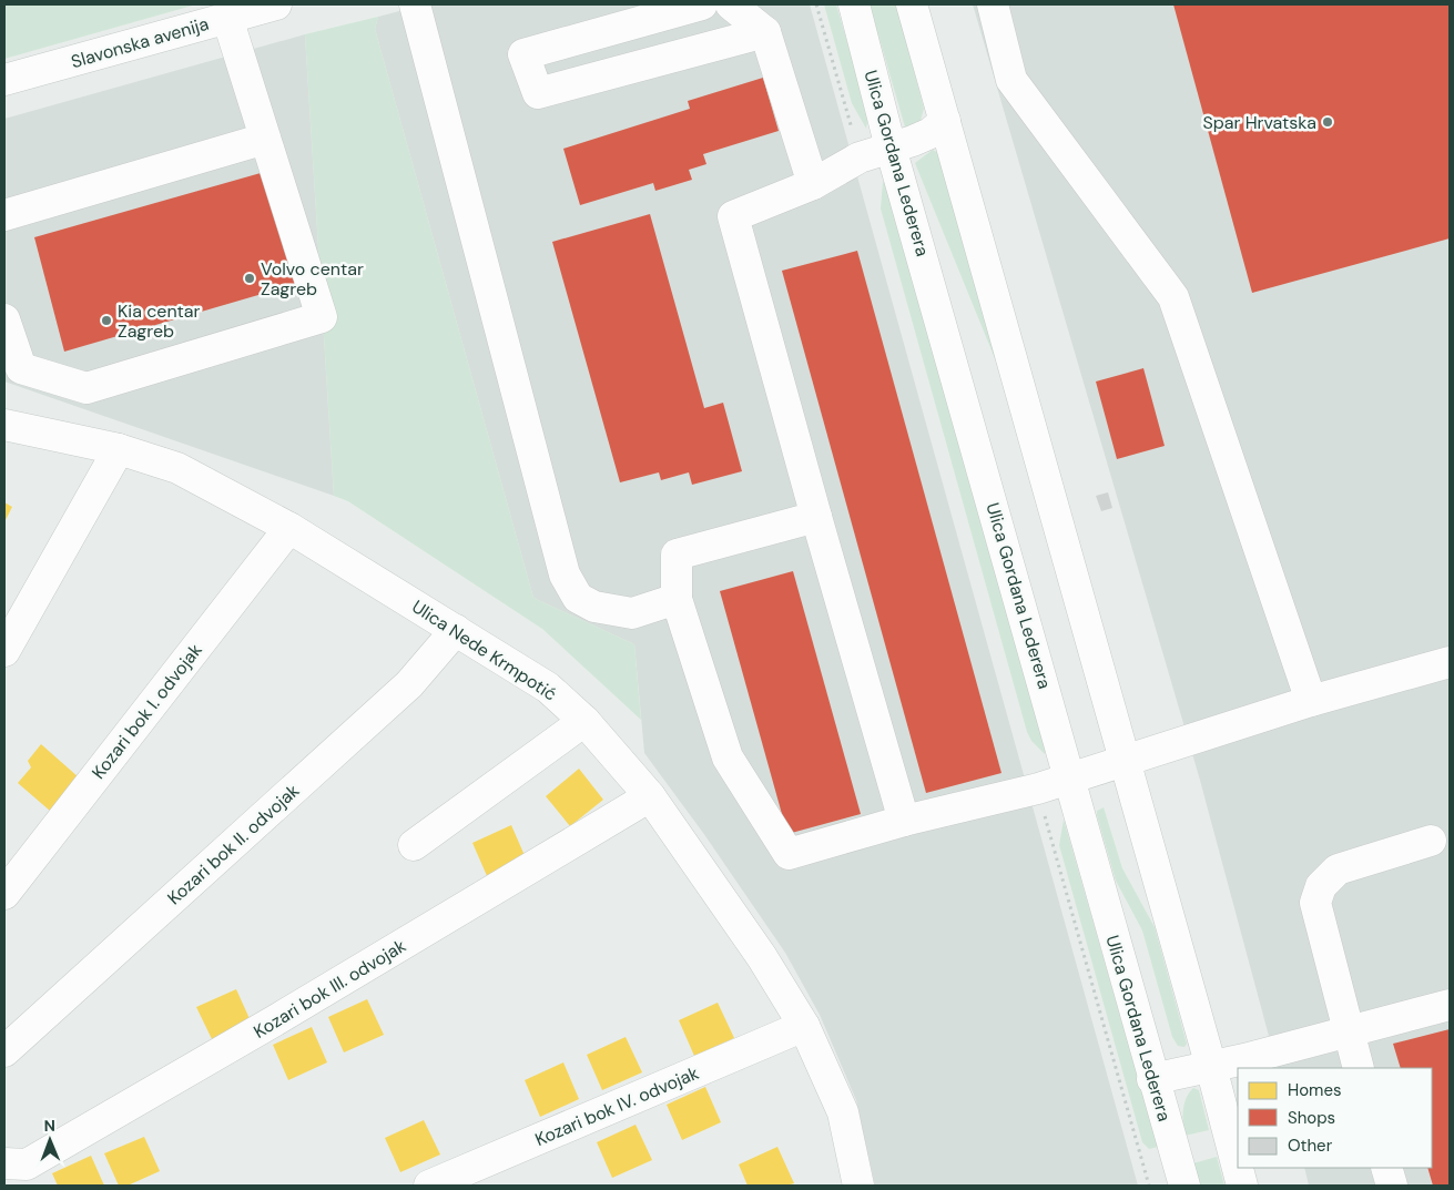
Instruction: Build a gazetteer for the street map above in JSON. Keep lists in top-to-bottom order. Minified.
{"streets":{"street":["Slavonska avenija","Ulica Gordana Lederera","Ulica Nede Krmpotić","Kozari bok I. odvojak","Kozari bok II. odvojak","Kozari bok III. odvojak","Kozari bok IV. odvojak"]},"crossings":[["Ulica Nede Krmpotić","Kozari bok I. odvojak"],["Ulica Nede Krmpotić","Kozari bok II. odvojak"],["Ulica Nede Krmpotić","Kozari bok III. odvojak"],["Ulica Nede Krmpotić","Kozari bok IV. odvojak"]],"places":["Spar Hrvatska","Volvo centar Zagreb","Kia centar Zagreb"],"legend":["Homes","Shops","Other"],"north":"top"}
